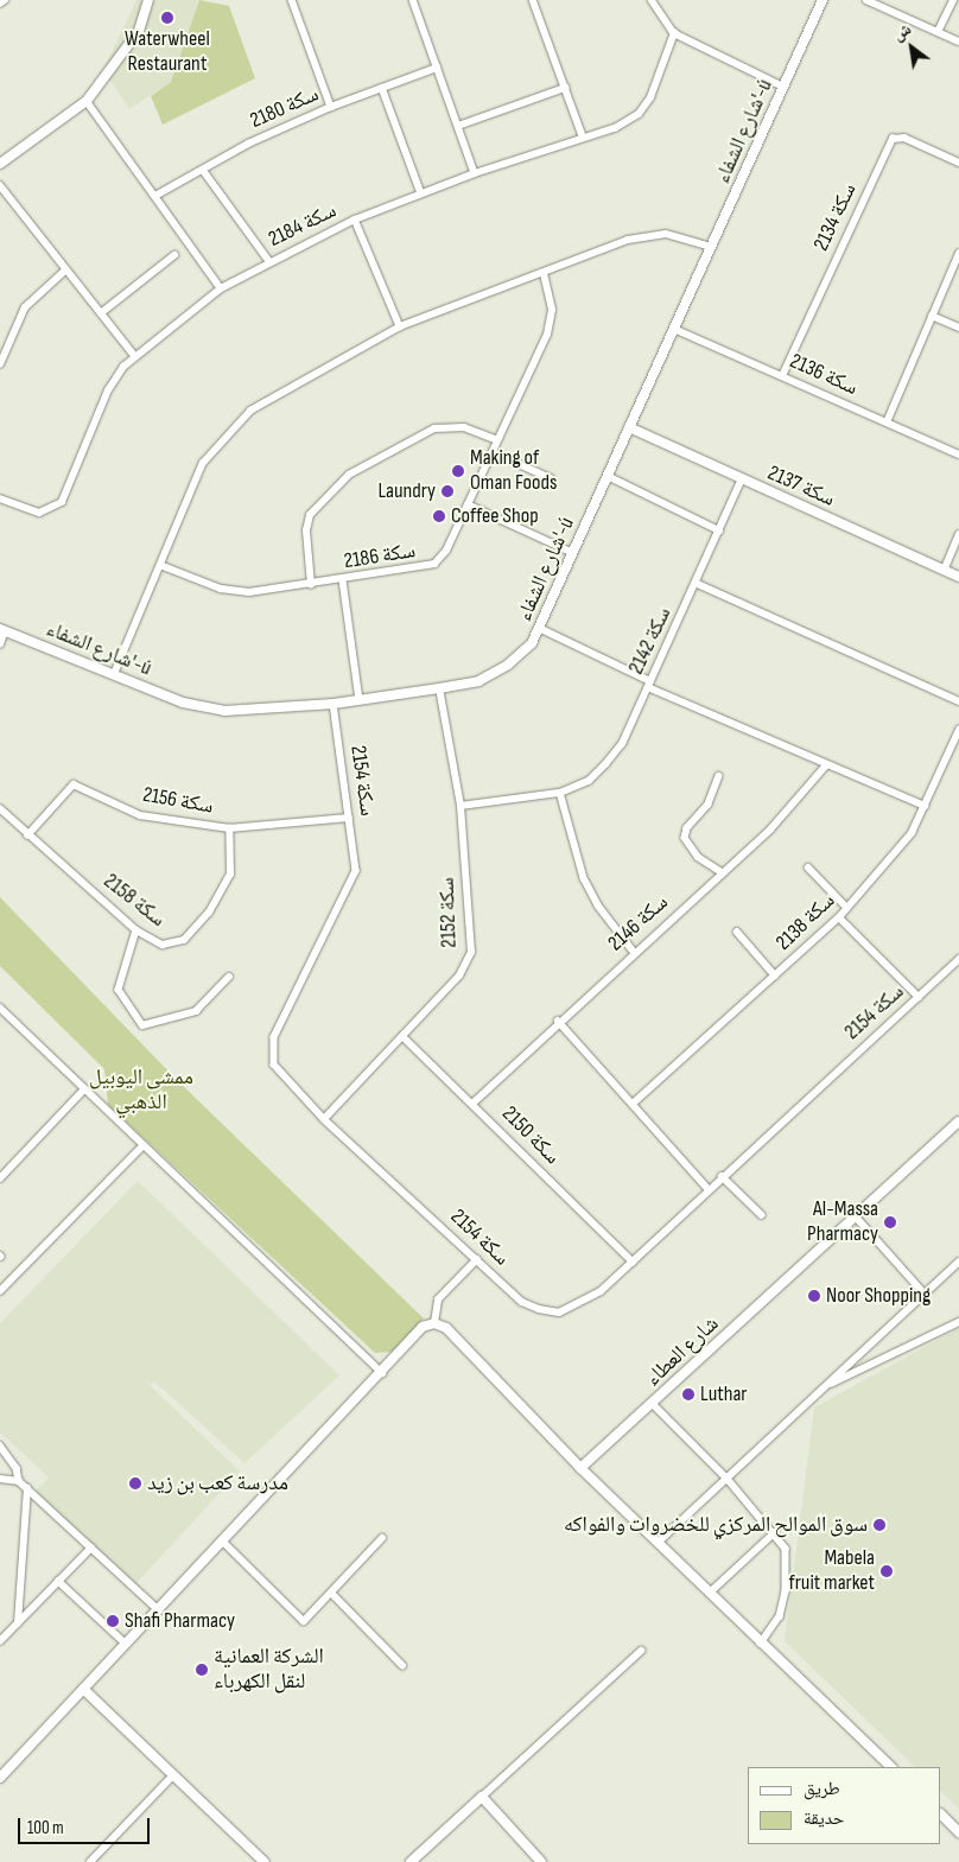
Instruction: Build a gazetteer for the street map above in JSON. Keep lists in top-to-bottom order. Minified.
{"streets":{"street":["سكة 2180","شارع الشفاء'-ú","سكة 2134","سكة 2184","سكة 2136","سكة 2137","سكة 2186","سكة 2142","سكة 2154","سكة 2156","سكة 2158","سكة 2152","سكة 2138","سكة 2146","سكة 2150","شارع العطاء"]},"crossings":[["شارع الشفاء'-ú","سكة 2136"],["شارع الشفاء'-ú","سكة 2137"],["شارع الشفاء'-ú","سكة 2154"],["شارع الشفاء'-ú","سكة 2152"],["سكة 2134","سكة 2136"],["سكة 2137","سكة 2142"],["سكة 2142","سكة 2152"],["سكة 2154","سكة 2156"],["سكة 2154","سكة 2152"],["سكة 2154","سكة 2150"],["سكة 2156","سكة 2158"],["سكة 2152","سكة 2150"],["سكة 2146","سكة 2150"]],"parks":["ممشى اليوبيل الذهبي"],"places":["Waterwheel Restaurant","Making of Oman Foods","Laundry","Coffee Shop","Al-Massa Pharmacy","Noor Shopping","Luthar","مدرسة كعب بن زيد","سوق الموالح المركزي للخضروات والفواكه","Mabela fruit market","Shafi Pharmacy","الشرکة العمانیة لنقل الکهرباء"],"legend":["طريق","حديقة"],"scale_bar":"100 m","north":"top left"}
